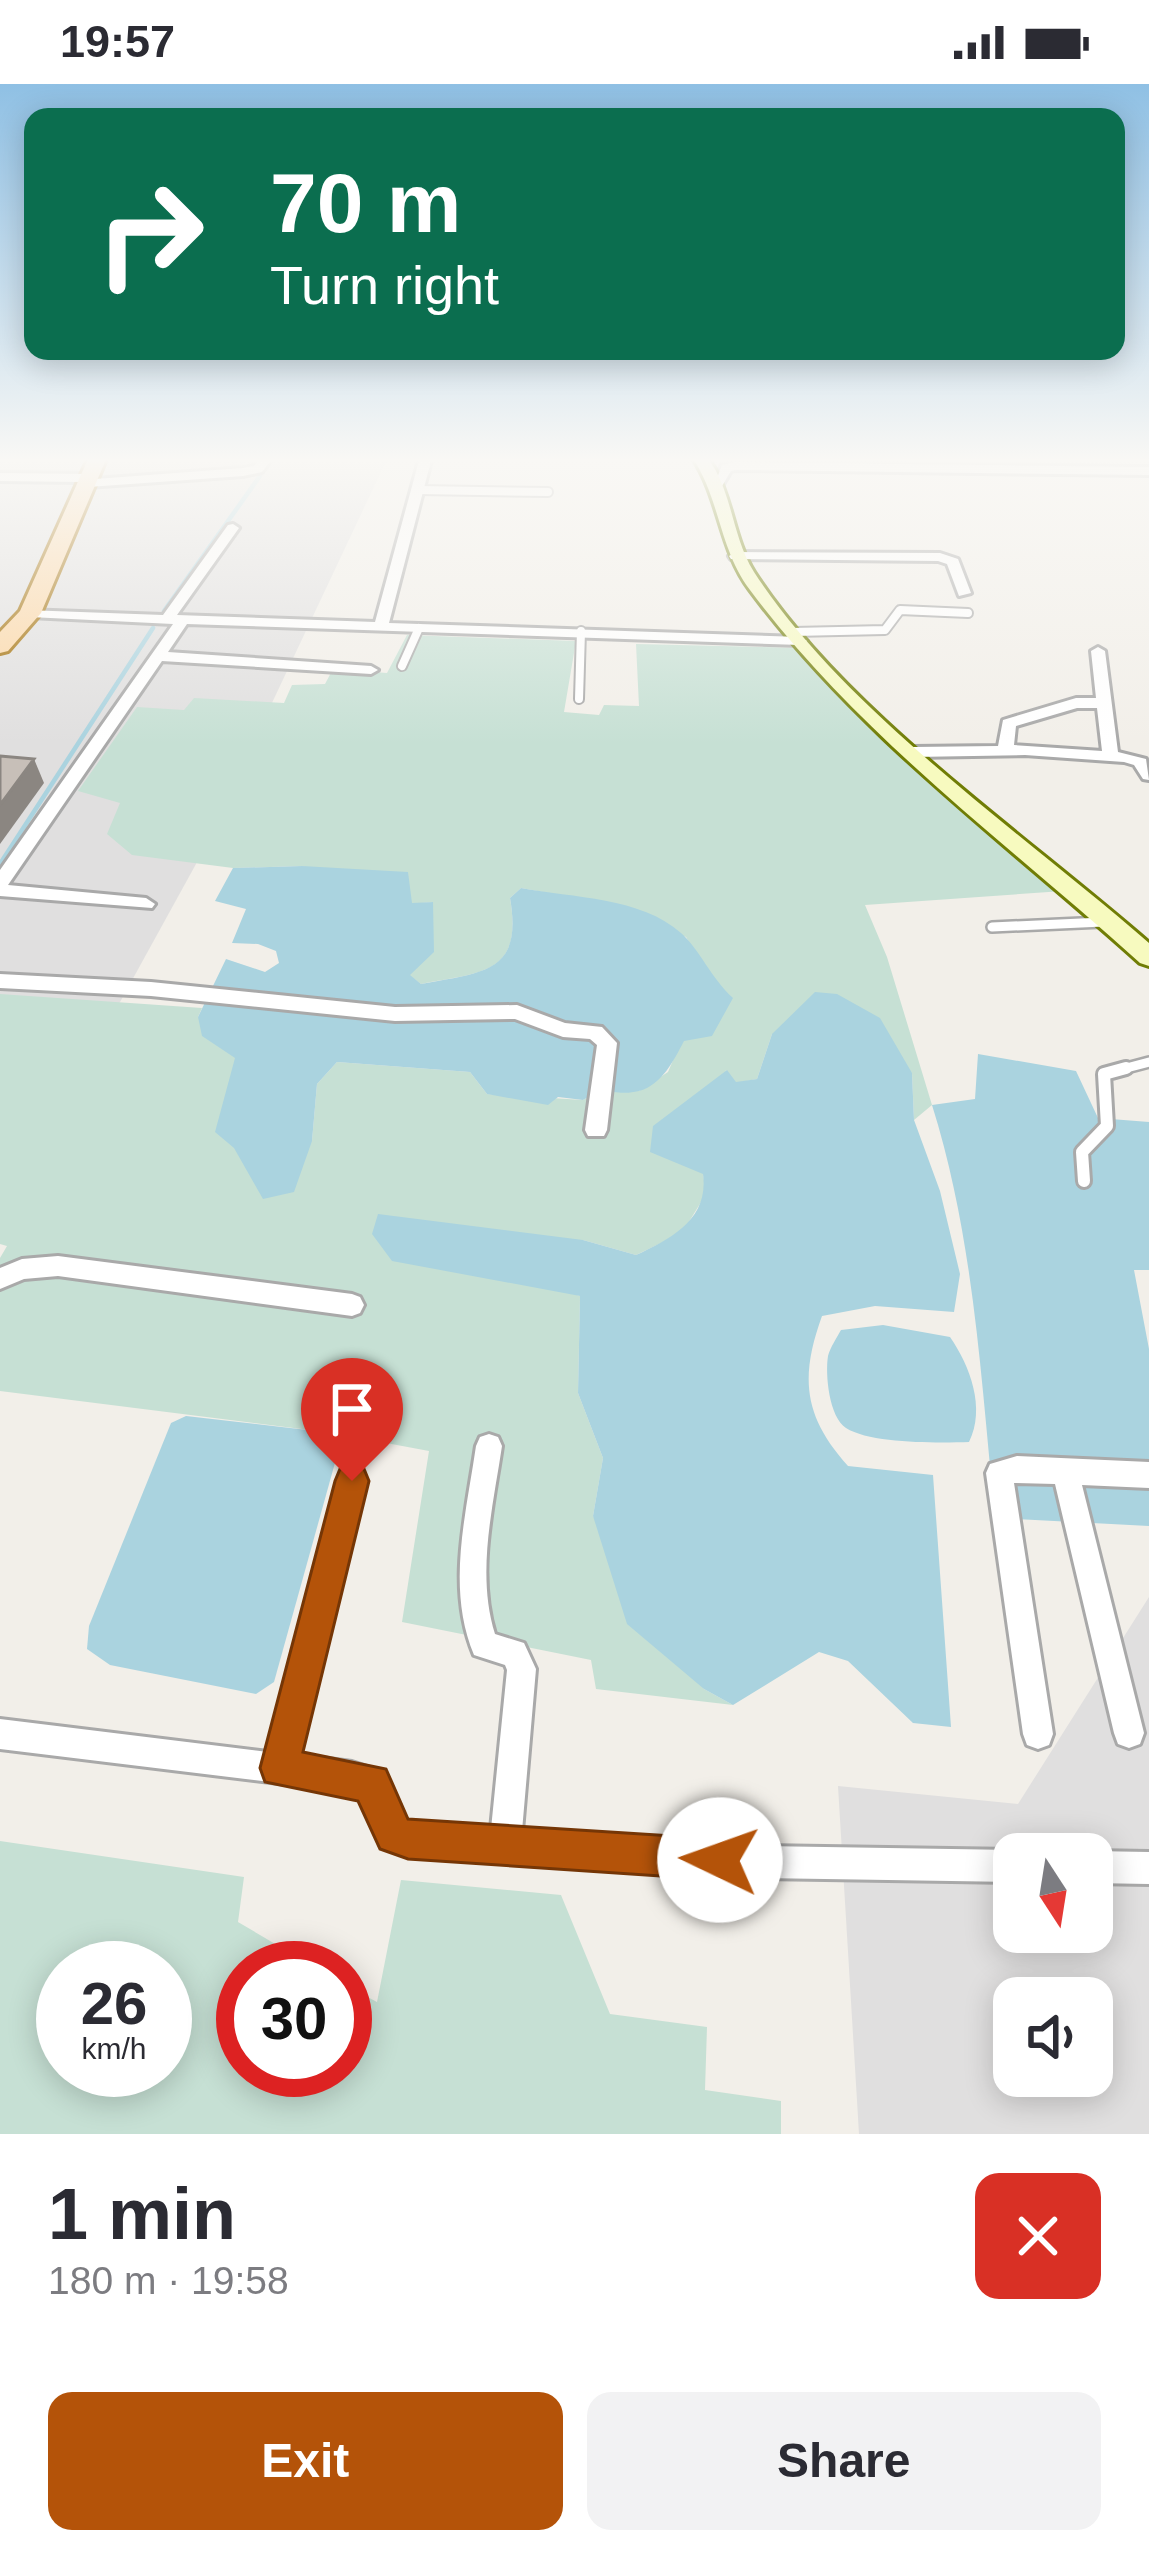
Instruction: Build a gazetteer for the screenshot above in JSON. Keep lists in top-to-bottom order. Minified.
{"north":"bottom","page":{"status":"19:57","turn":["70 m","Turn right"],"speed":"26 km/h","limit":"30","heading":["1 min","180 m · 19:58"],"buttons":["Exit","Share"]}}
